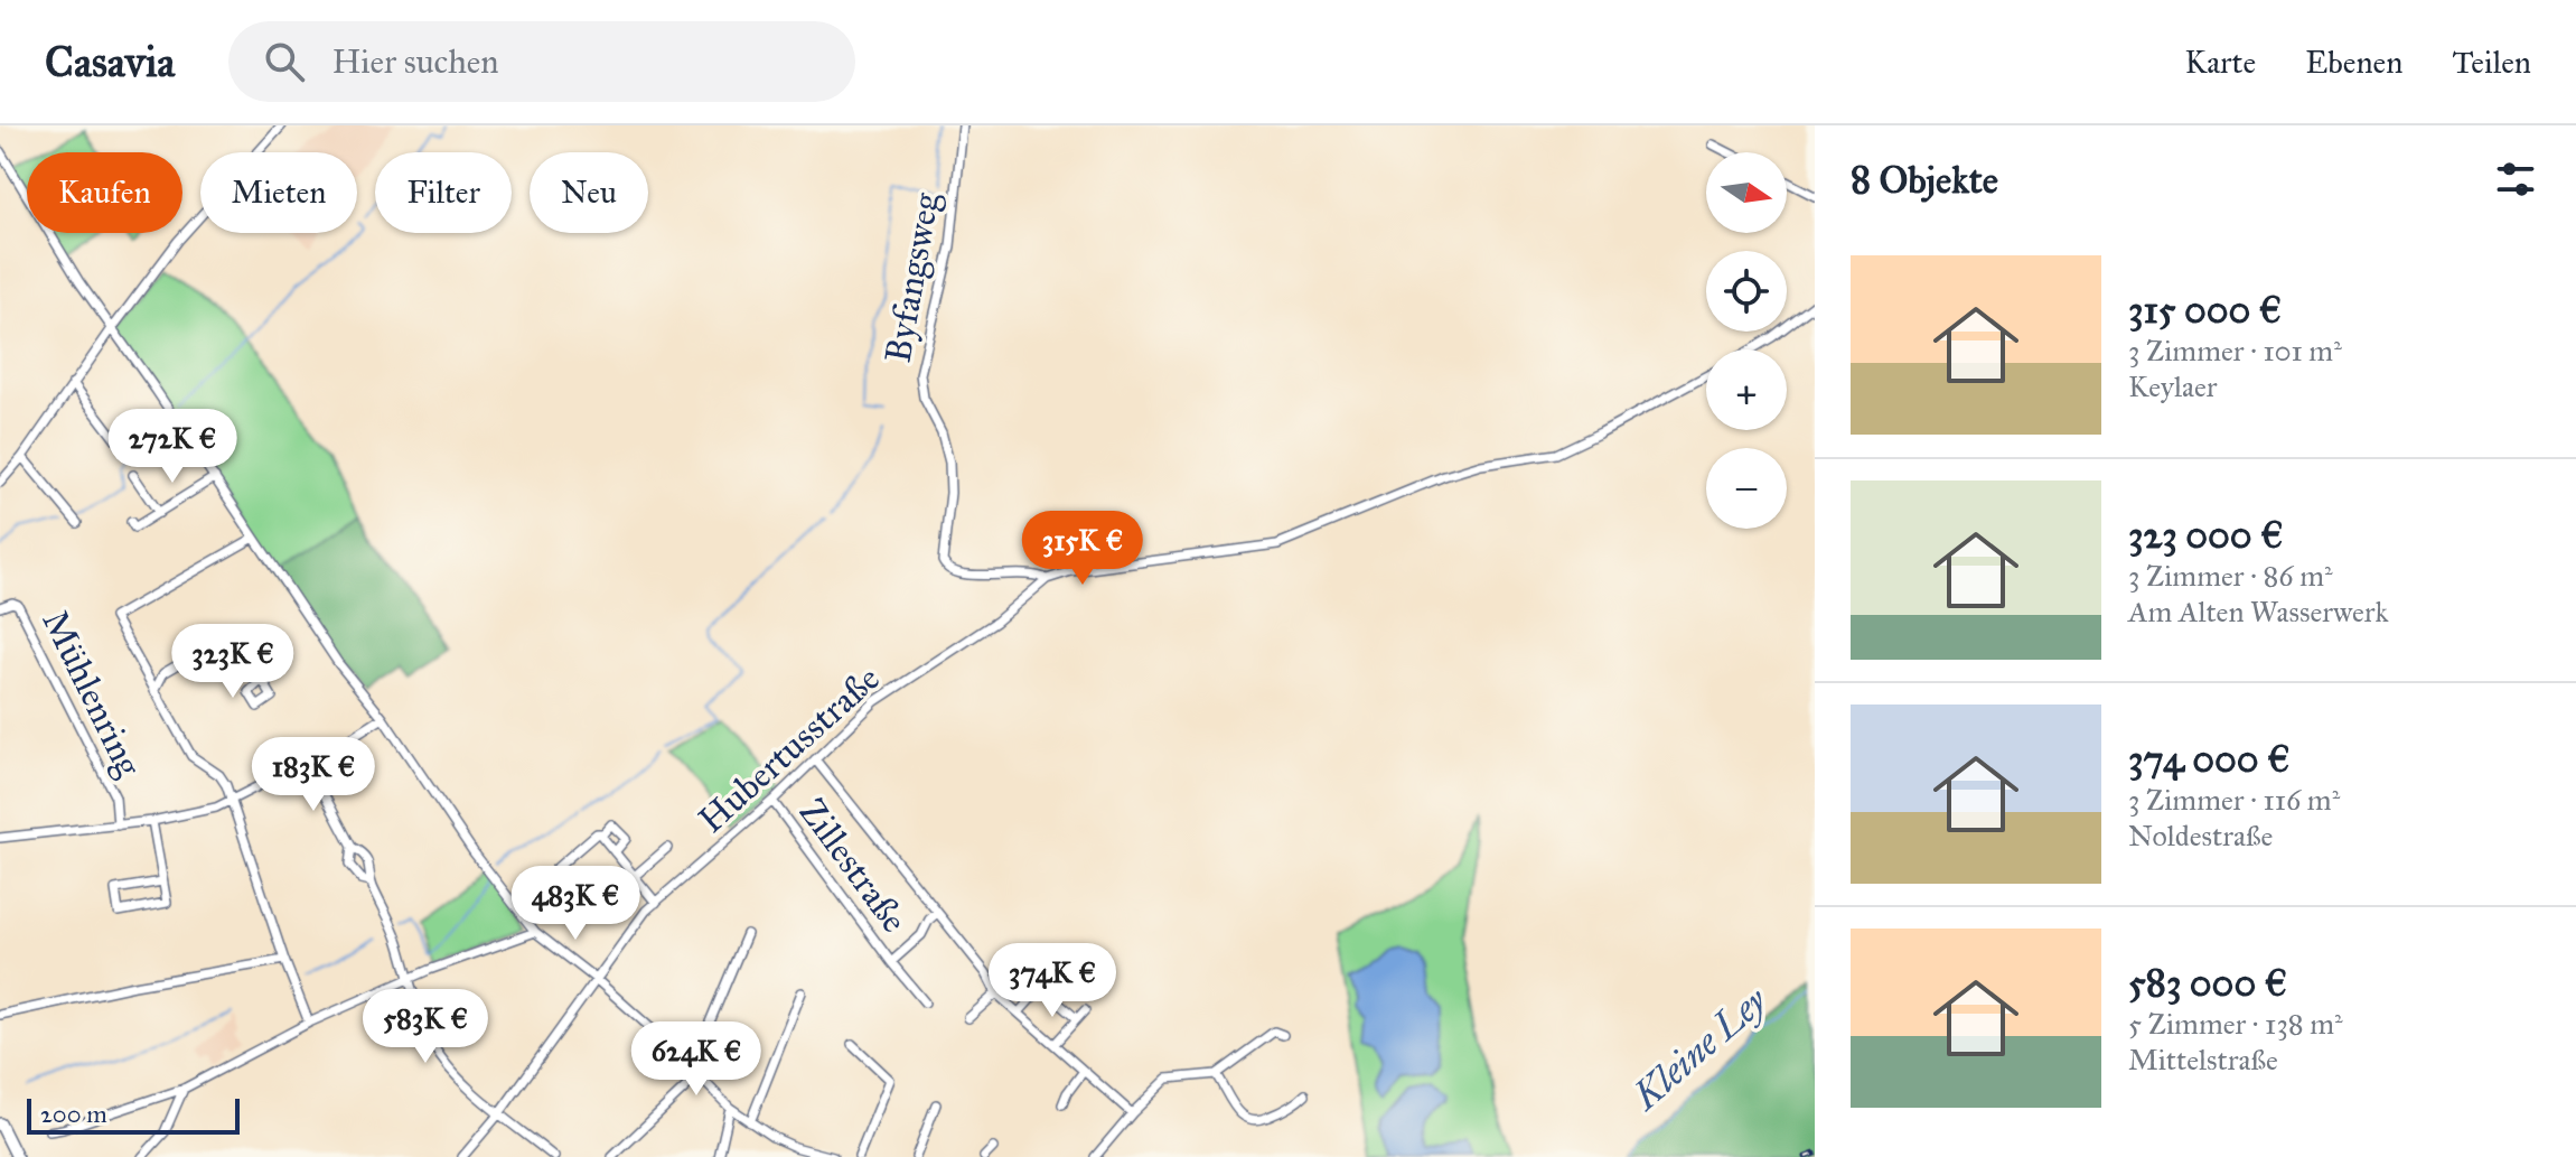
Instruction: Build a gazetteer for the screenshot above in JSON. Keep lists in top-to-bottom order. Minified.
{"streets":{"street":["Byfangsweg","Mühlenring","Hubertusstraße","Zillestraße"]},"crossings":[["Byfangsweg","Hubertusstraße"],["Hubertusstraße","Zillestraße"]],"water":["Kleine Ley"],"scale_bar":"200 m","north":"right","page":{"header":"Casavia","search":"Hier suchen","nav":["Karte","Ebenen","Teilen"],"heading":"8 Objekte","map_buttons":["+","−"],"chip":["Kaufen","Mieten","Filter","Neu"],"list":[{"name":"315 000 €","note":"3 Zimmer · 101 m² · Keylaer"},{"name":"323 000 €","note":"3 Zimmer · 86 m² · Am Alten Wasserwerk"},{"name":"374 000 €","note":"3 Zimmer · 116 m² · Noldestraße"},{"name":"583 000 €","note":"5 Zimmer · 138 m² · Mittelstraße"}],"price":["272K €","315K €","323K €","183K €","483K €","374K €","583K €","624K €"],"scale":"200 m"}}
